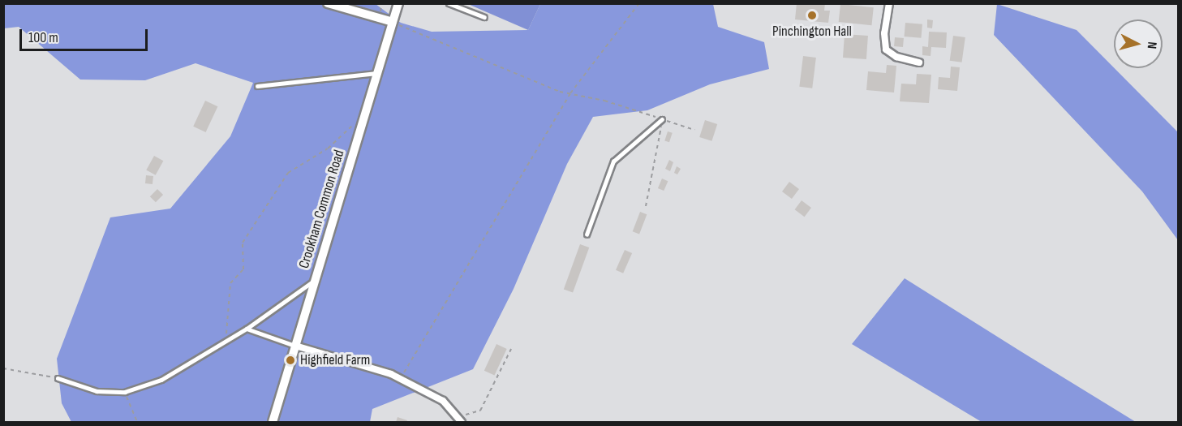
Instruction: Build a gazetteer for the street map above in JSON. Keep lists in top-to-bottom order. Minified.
{"streets":{"street":["Crookham Common Road"]},"places":["Pinchington Hall","Highfield Farm"],"scale_bar":"100 m","north":"right"}
